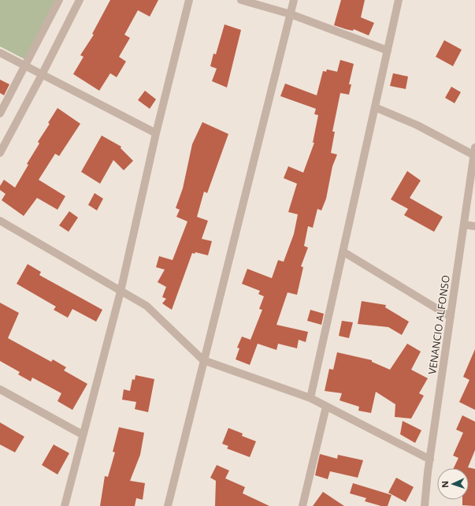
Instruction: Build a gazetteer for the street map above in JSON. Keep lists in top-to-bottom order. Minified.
{"streets":{"street":["VENANCIO ALFONSO"]},"north":"left"}
